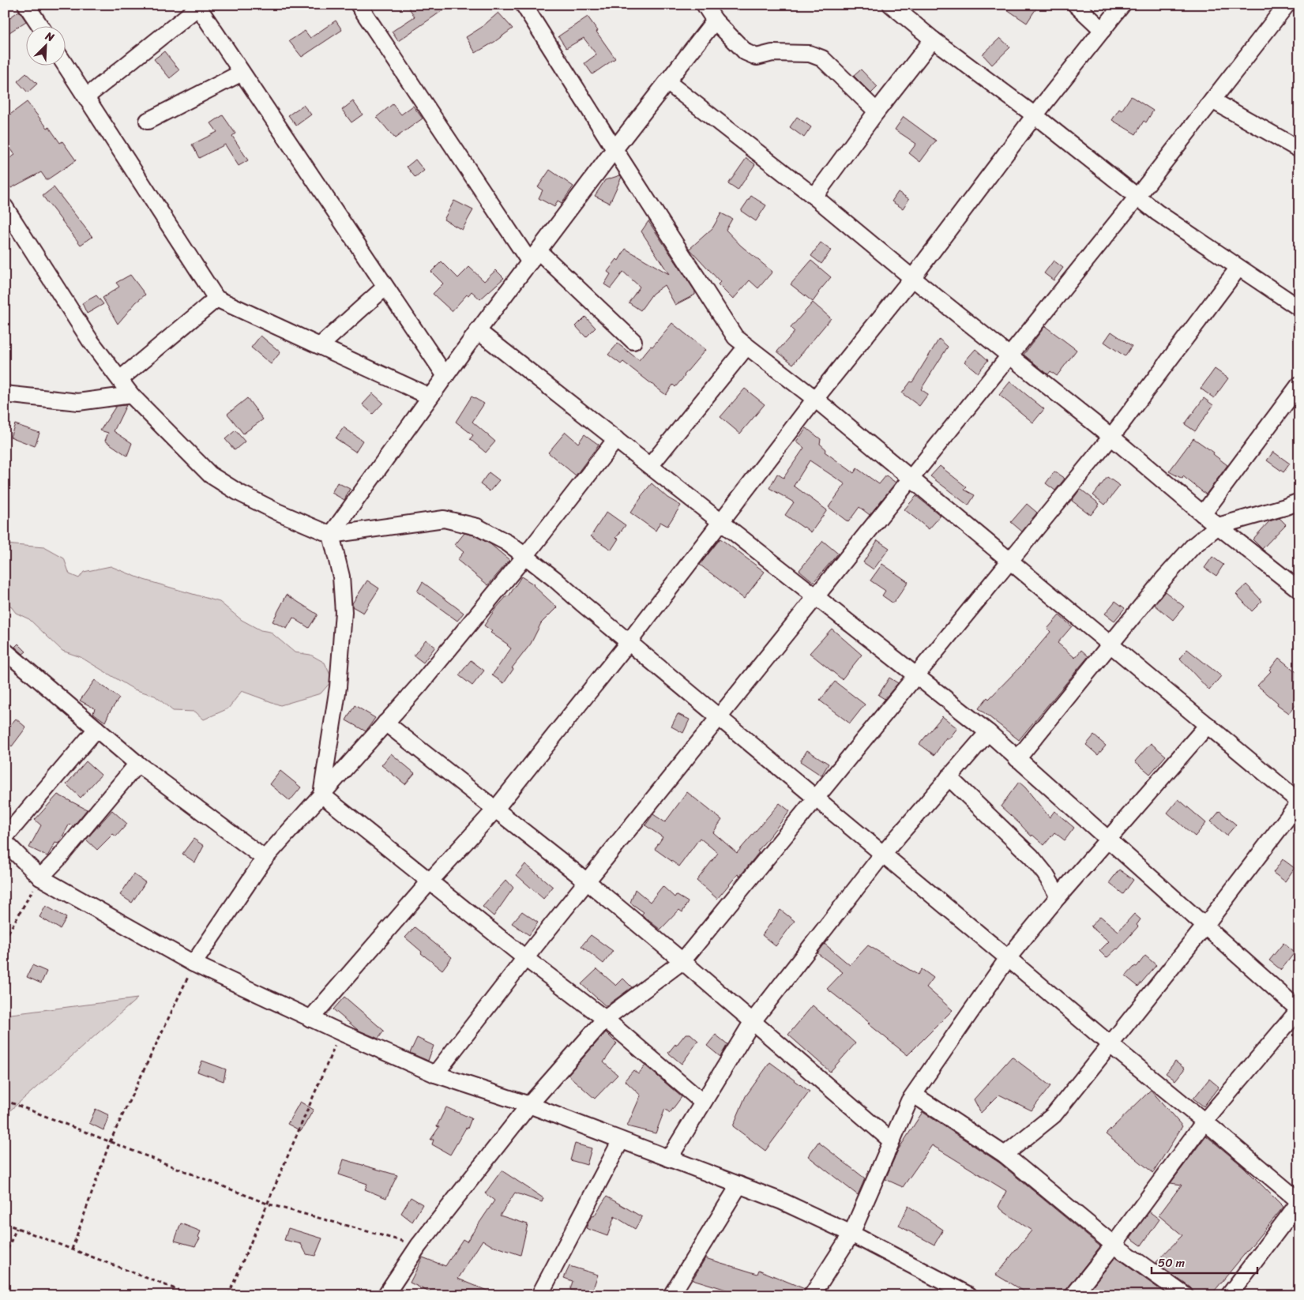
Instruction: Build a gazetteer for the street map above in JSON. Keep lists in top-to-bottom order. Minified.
{"scale_bar":"50 m","north":"top right"}
